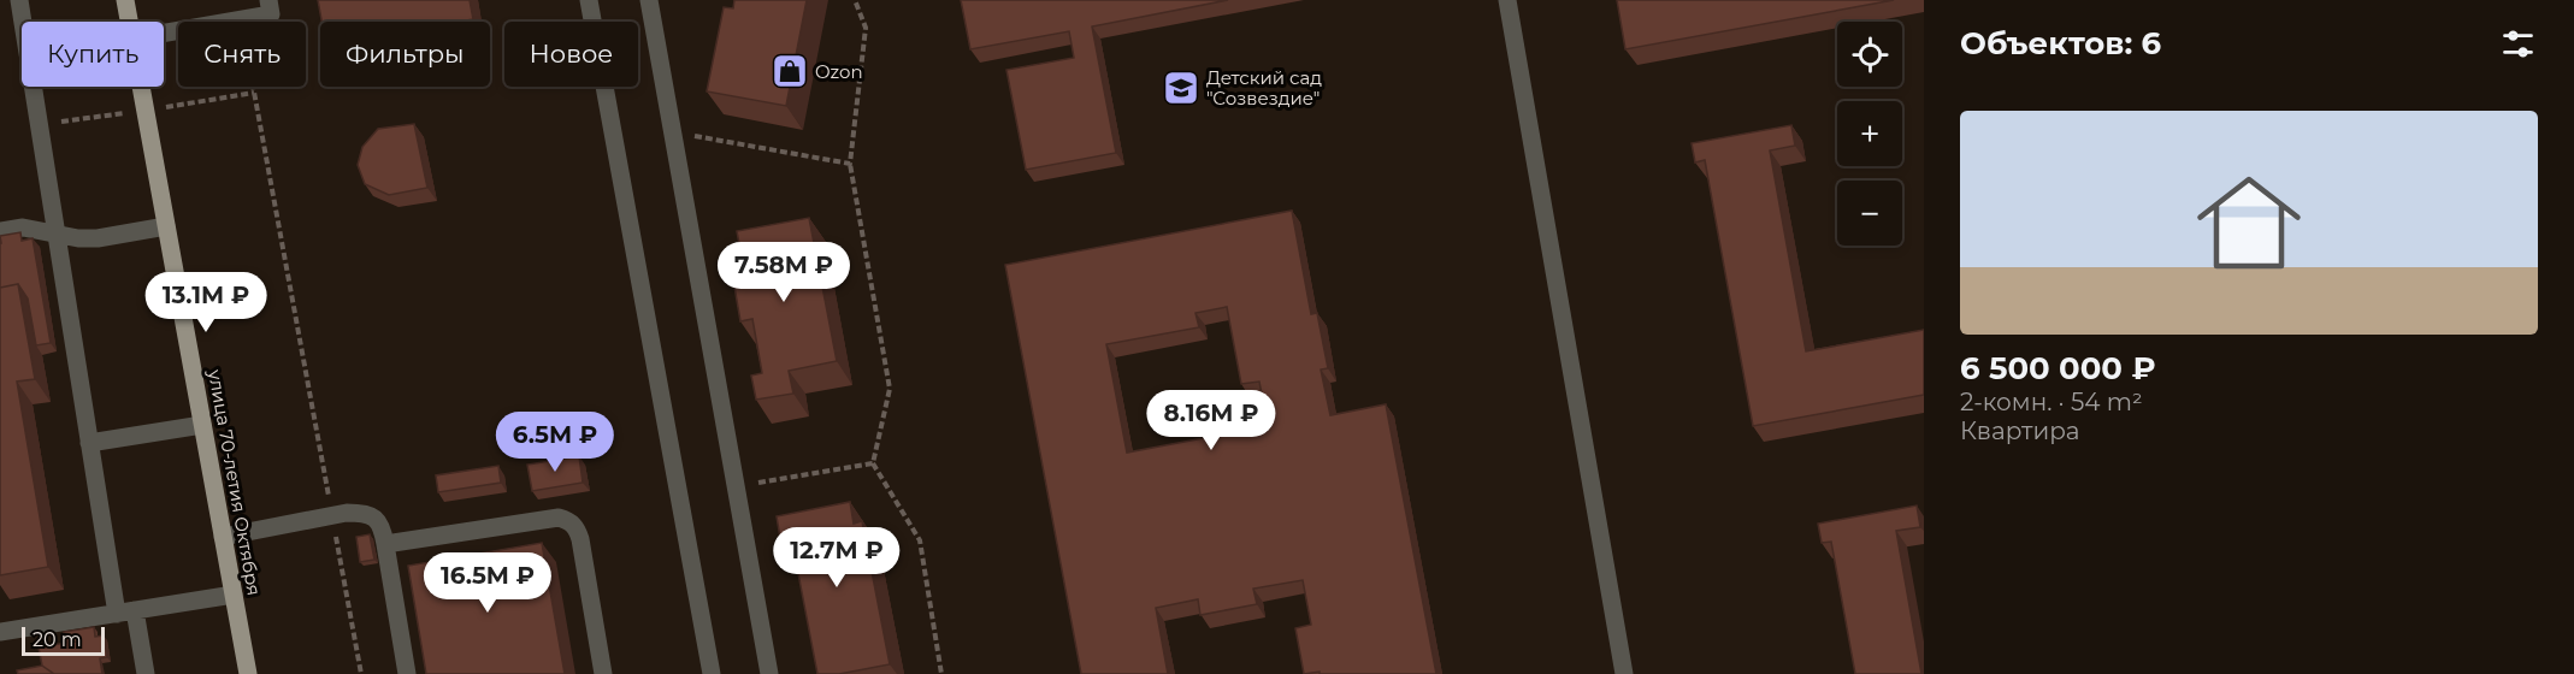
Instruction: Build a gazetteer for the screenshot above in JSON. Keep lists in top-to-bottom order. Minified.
{"streets":{"main road":["улица 70-летия Октября"]},"places":{"shop":["Ozon"],"school or university":["Детский сад \"Созвездие\""]},"scale_bar":"20 m","page":{"heading":"Объектов: 6","map_buttons":["+","−"],"chip":["Купить","Снять","Фильтры","Новое"],"list":[{"name":"6 500 000 ₽","note":"2-комн. · 54 m² · Квартира"}],"price":["7.58M ₽","13.1M ₽","8.16M ₽","6.5M ₽","12.7M ₽","16.5M ₽"],"scale":"20 m"}}
